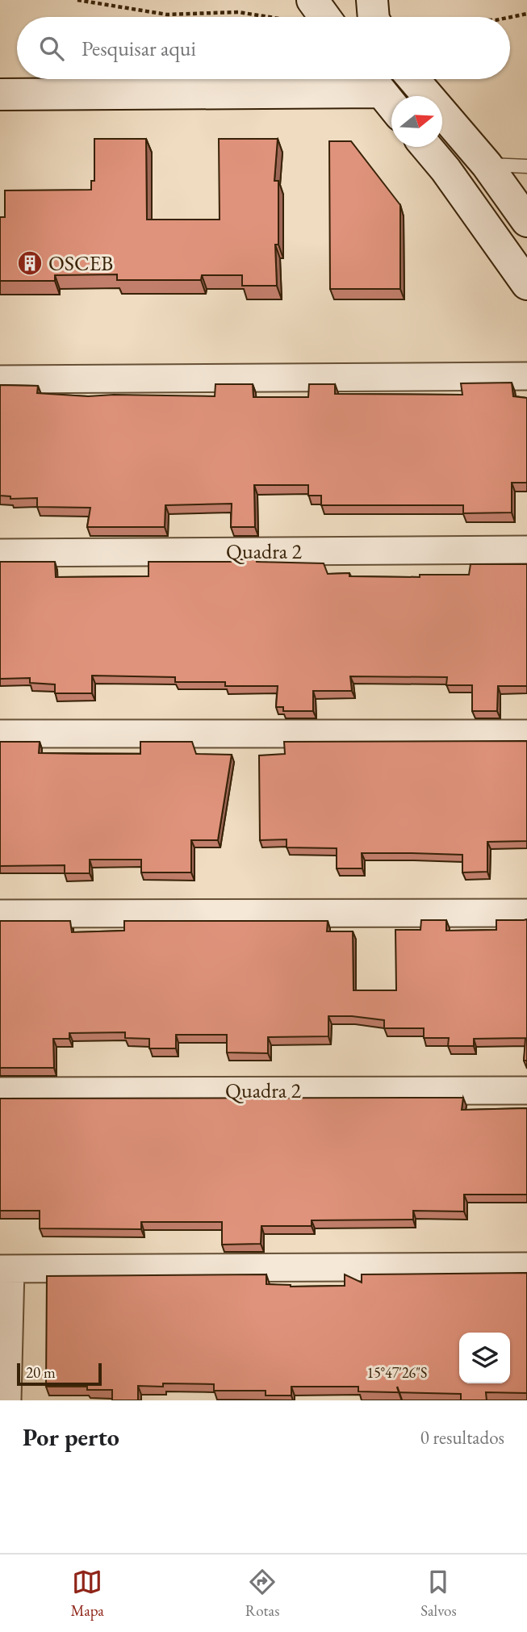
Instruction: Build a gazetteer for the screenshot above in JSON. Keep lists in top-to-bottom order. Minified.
{"streets":{"street":["Quadra 2"]},"places":{"building":["OSCEB"]},"scale_bar":"20 m","north":"right","page":{"search":"Pesquisar aqui","scale":"20 m","heading":["Por perto","0 resultados"],"nav":["Mapa","Rotas","Salvos"]},"coordinates":["15°47'26\"S"]}
